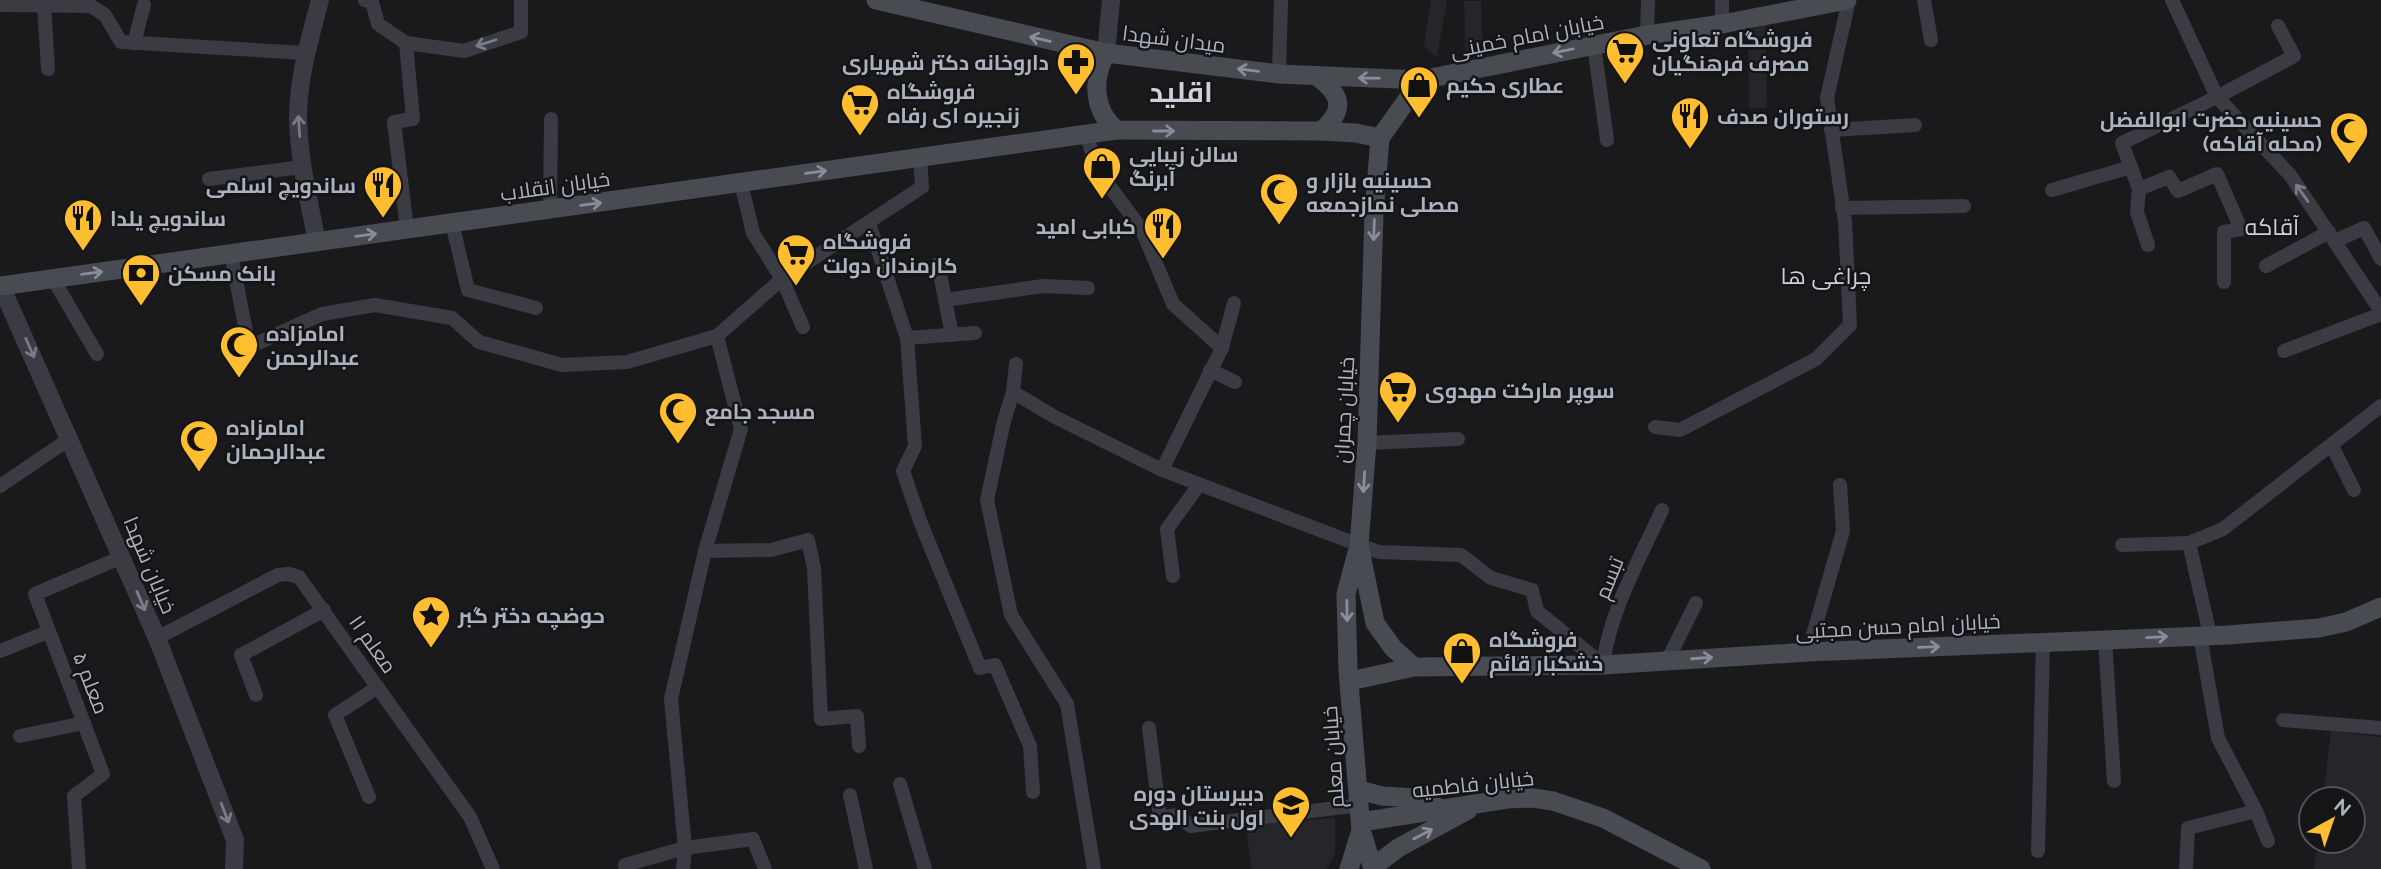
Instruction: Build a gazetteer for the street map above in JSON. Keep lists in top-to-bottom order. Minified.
{"streets":{"main road":["خیابان امام خمینی","میدان شهدا","خیابان انقلاب","خیابان چمران","خیابان امام حسن مجتبی","خیابان معلم","خیابان فاطمیه"],"street":["خیابان شهدا","تبسم","معلم ۱۱","معلم ۵"]},"crossings":[["خیابان امام خمینی","میدان شهدا"],["میدان شهدا","خیابان انقلاب"],["خیابان انقلاب","خیابان شهدا"],["خیابان چمران","خیابان امام حسن مجتبی"],["خیابان چمران","خیابان معلم"],["خیابان شهدا","معلم ۱۱"],["خیابان شهدا","معلم ۵"],["تبسم","خیابان امام حسن مجتبی"],["خیابان امام حسن مجتبی","خیابان معلم"],["خیابان معلم","خیابان فاطمیه"]],"one_way":["خیابان امام خمینی","خیابان انقلاب","خیابان چمران","خیابان شهدا","خیابان امام حسن مجتبی","خیابان معلم"],"districts":["اقلید","آقاکه","چراغی ها"],"places":{"supermarket":["فروشگاه تعاونی مصرف فرهنگیان","فروشگاه زنجیره ای رفاه","فروشگاه کارمندان دولت","سوپر مارکت مهدوی"],"pharmacy":["داروخانه دکتر شهریاری"],"shop":["عطاری حکیم","سالن زیبایی آبرنگ","فروشگاه خشکبار قائم"],"restaurant":["رستوران صدف","ساندویچ اسلمی","ساندویچ یلدا","کبابی امید"],"mosque":["حسینیه حضرت ابوالفضل (محله آقاکه)","حسینیه بازار و مصلی نمازجمعه","امامزاده عبدالرحمن","مسجد جامع","امامزاده عبدالرحمان"],"bank":["بانک مسکن"],"place":["حوضچه دختر گبر"],"school or university":["دبیرستان دوره اول بنت الهدی"]},"north":"top right"}
